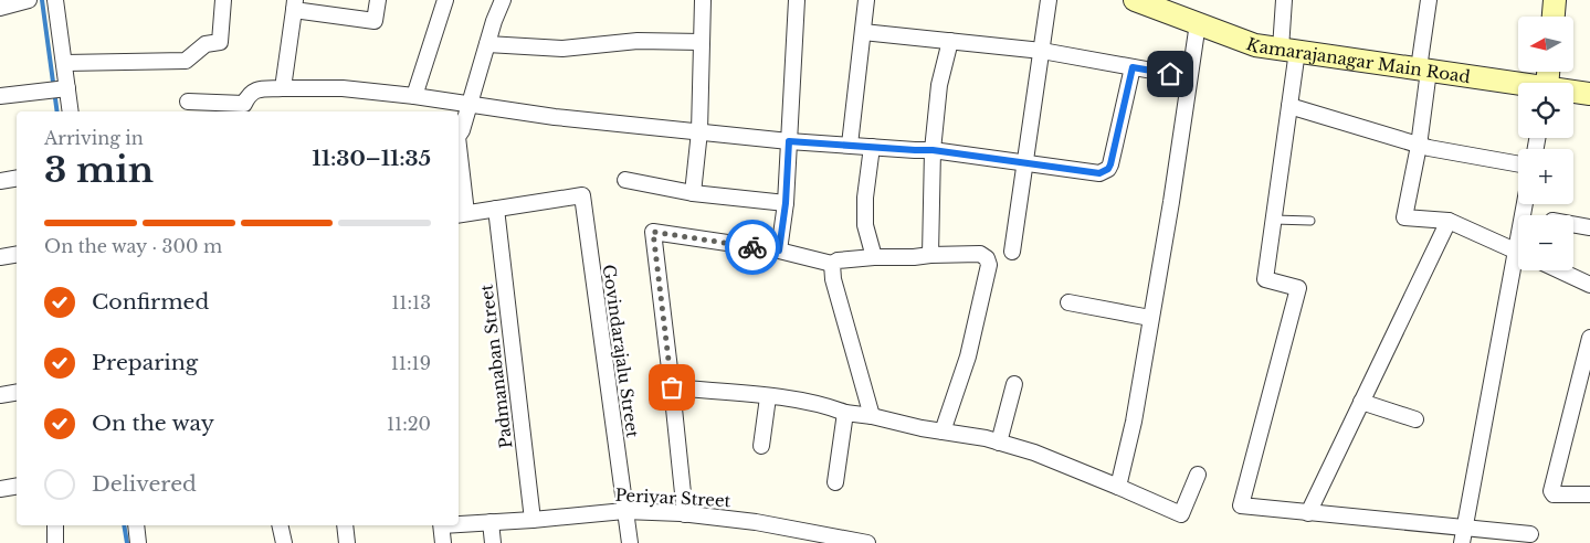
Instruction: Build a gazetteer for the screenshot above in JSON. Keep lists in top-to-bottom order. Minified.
{"streets":{"main road":["Kamarajanagar Main Road"],"street":["Govindarajalu Street","Padmanaban Street","Periyar Street"]},"crossings":[["Govindarajalu Street","Padmanaban Street"],["Govindarajalu Street","Periyar Street"],["Padmanaban Street","Periyar Street"]],"north":"left","page":{"map_buttons":["+","−"],"heading":["3 min","Arriving in","11:30–11:35"],"bar":"On the way · 300 m","list":[["Confirmed","11:13"],["Preparing","11:19"],["On the way","11:20"],"Delivered"]}}
